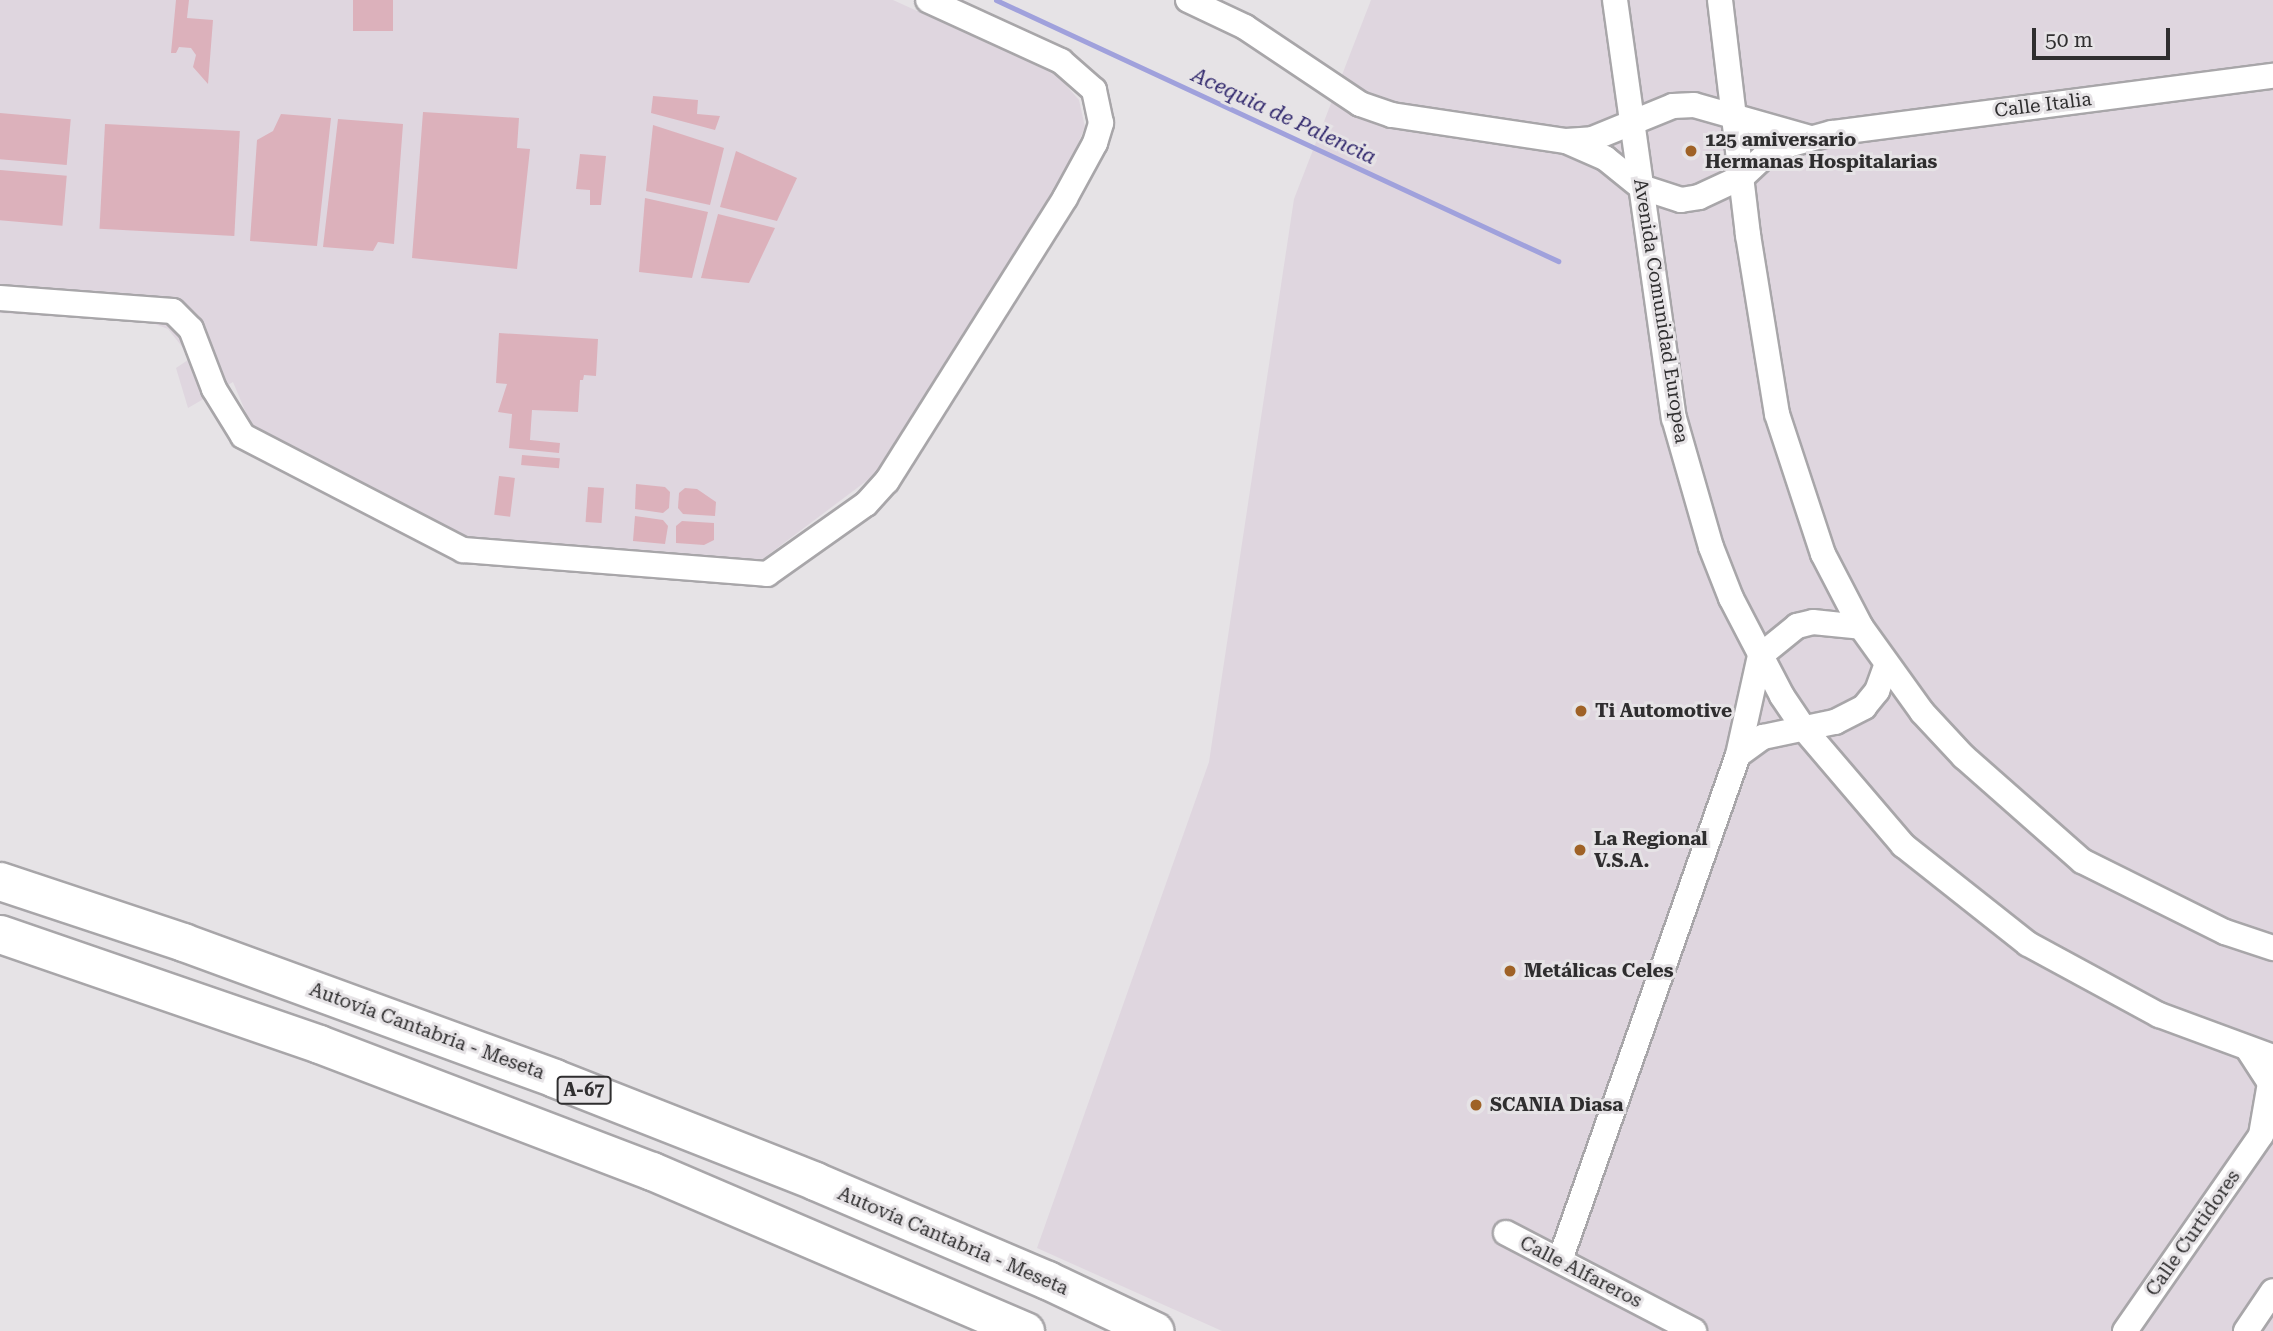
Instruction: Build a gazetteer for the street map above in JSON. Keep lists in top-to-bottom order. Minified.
{"streets":{"highway":["Autovía Cantabria - Meseta","A-67"],"street":["Calle Italia","Avenida Comunidad Europea","Calle Curtidores","Calle Alfareros"]},"crossings":[["Calle Italia","Avenida Comunidad Europea"],["Avenida Comunidad Europea","Calle Curtidores"]],"water":["Acequia de Palencia"],"places":["125 amiversario Hermanas Hospitalarias","Ti Automotive","La Regional V.S.A.","Metálicas Celes","SCANIA Diasa"],"scale_bar":"50 m"}
